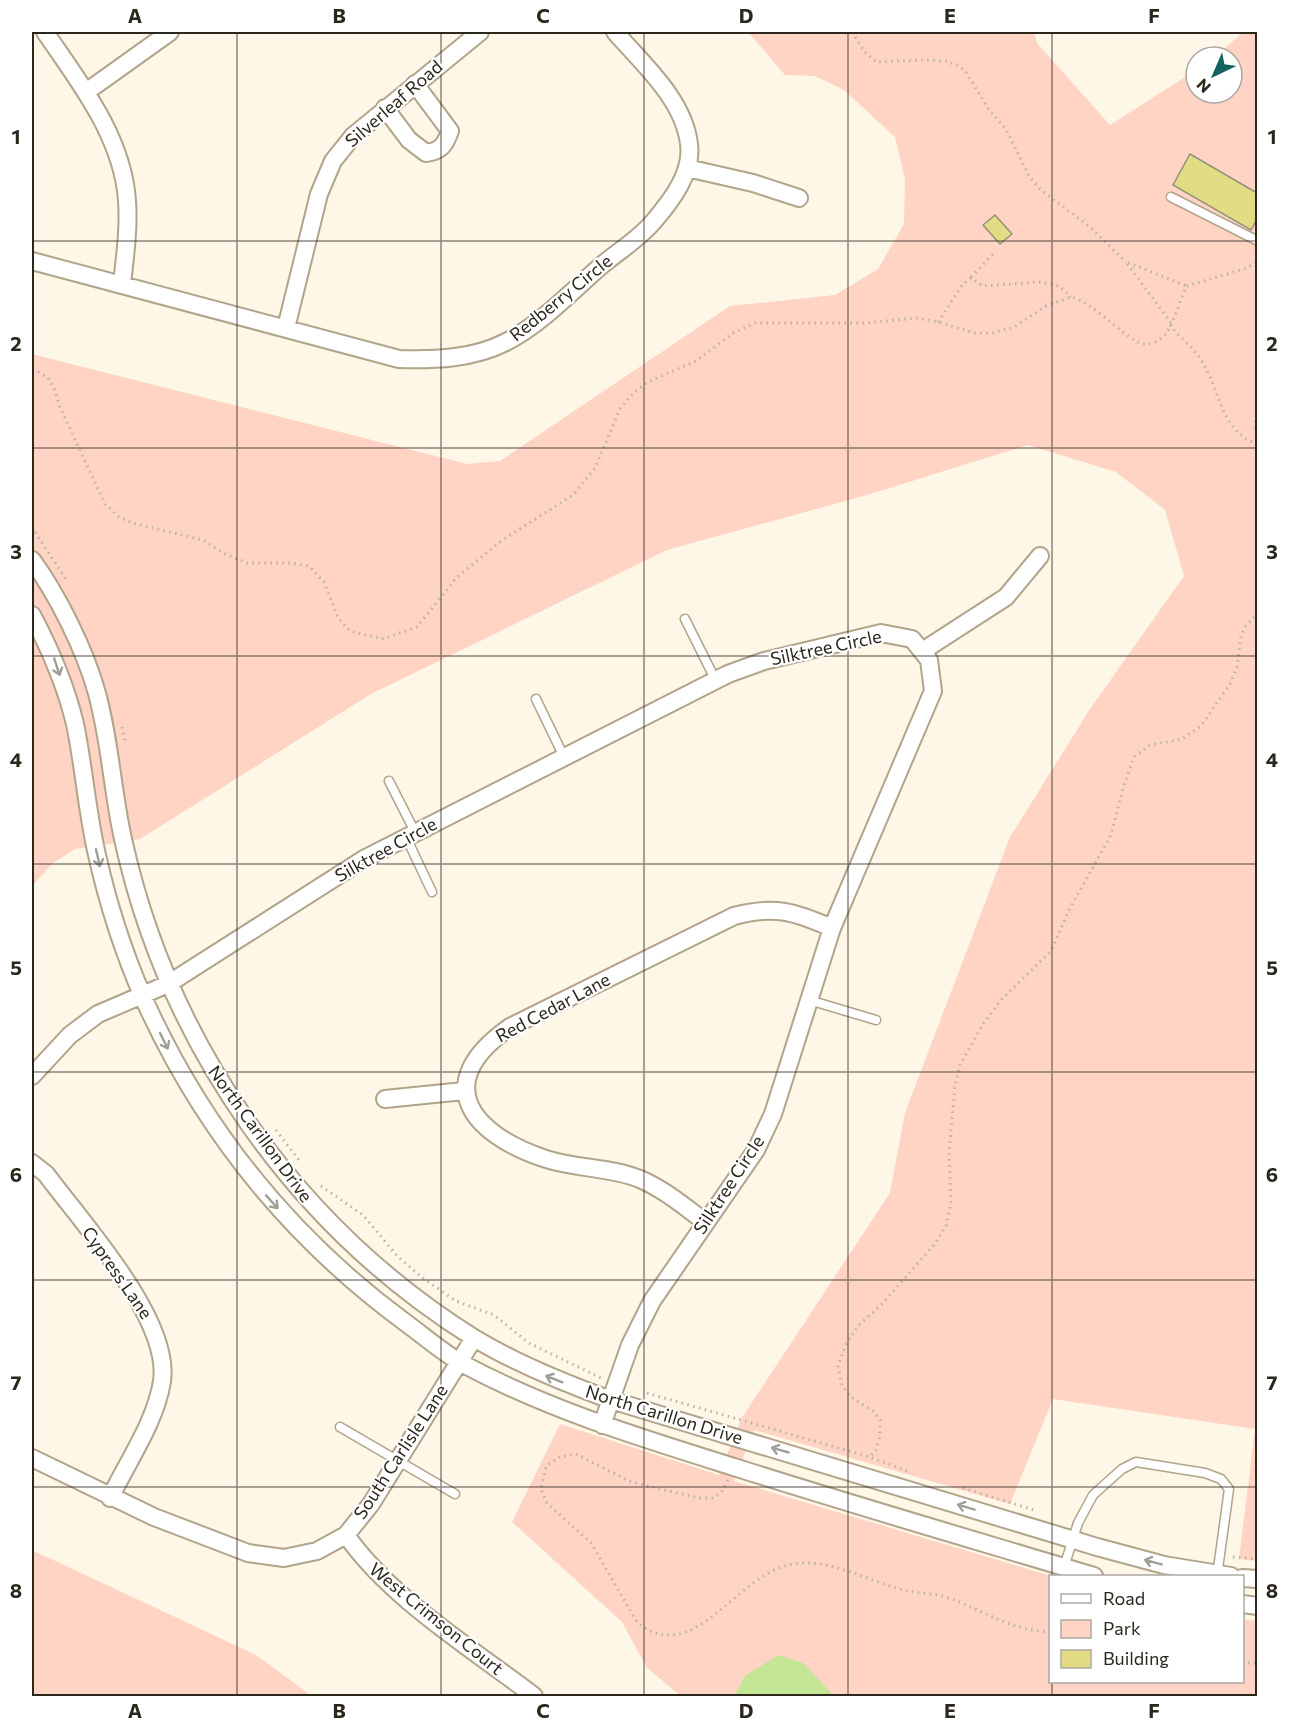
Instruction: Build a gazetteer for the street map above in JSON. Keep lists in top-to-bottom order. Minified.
{"streets":{"street":["Silverleaf Road","Redberry Circle","Silktree Circle","Red Cedar Lane","North Carillon Drive","Cypress Lane","South Carlisle Lane","West Crimson Court"]},"crossings":[["Silverleaf Road","Redberry Circle"],["Silktree Circle","Red Cedar Lane"],["Silktree Circle","North Carillon Drive"],["North Carillon Drive","South Carlisle Lane"],["Cypress Lane","South Carlisle Lane"],["South Carlisle Lane","West Crimson Court"]],"legend":["Road","Park","Building"],"north":"bottom left","grid":{"columns":["A","B","C","D","E","F"],"rows":["1","2","3","4","5","6","7","8"]}}
